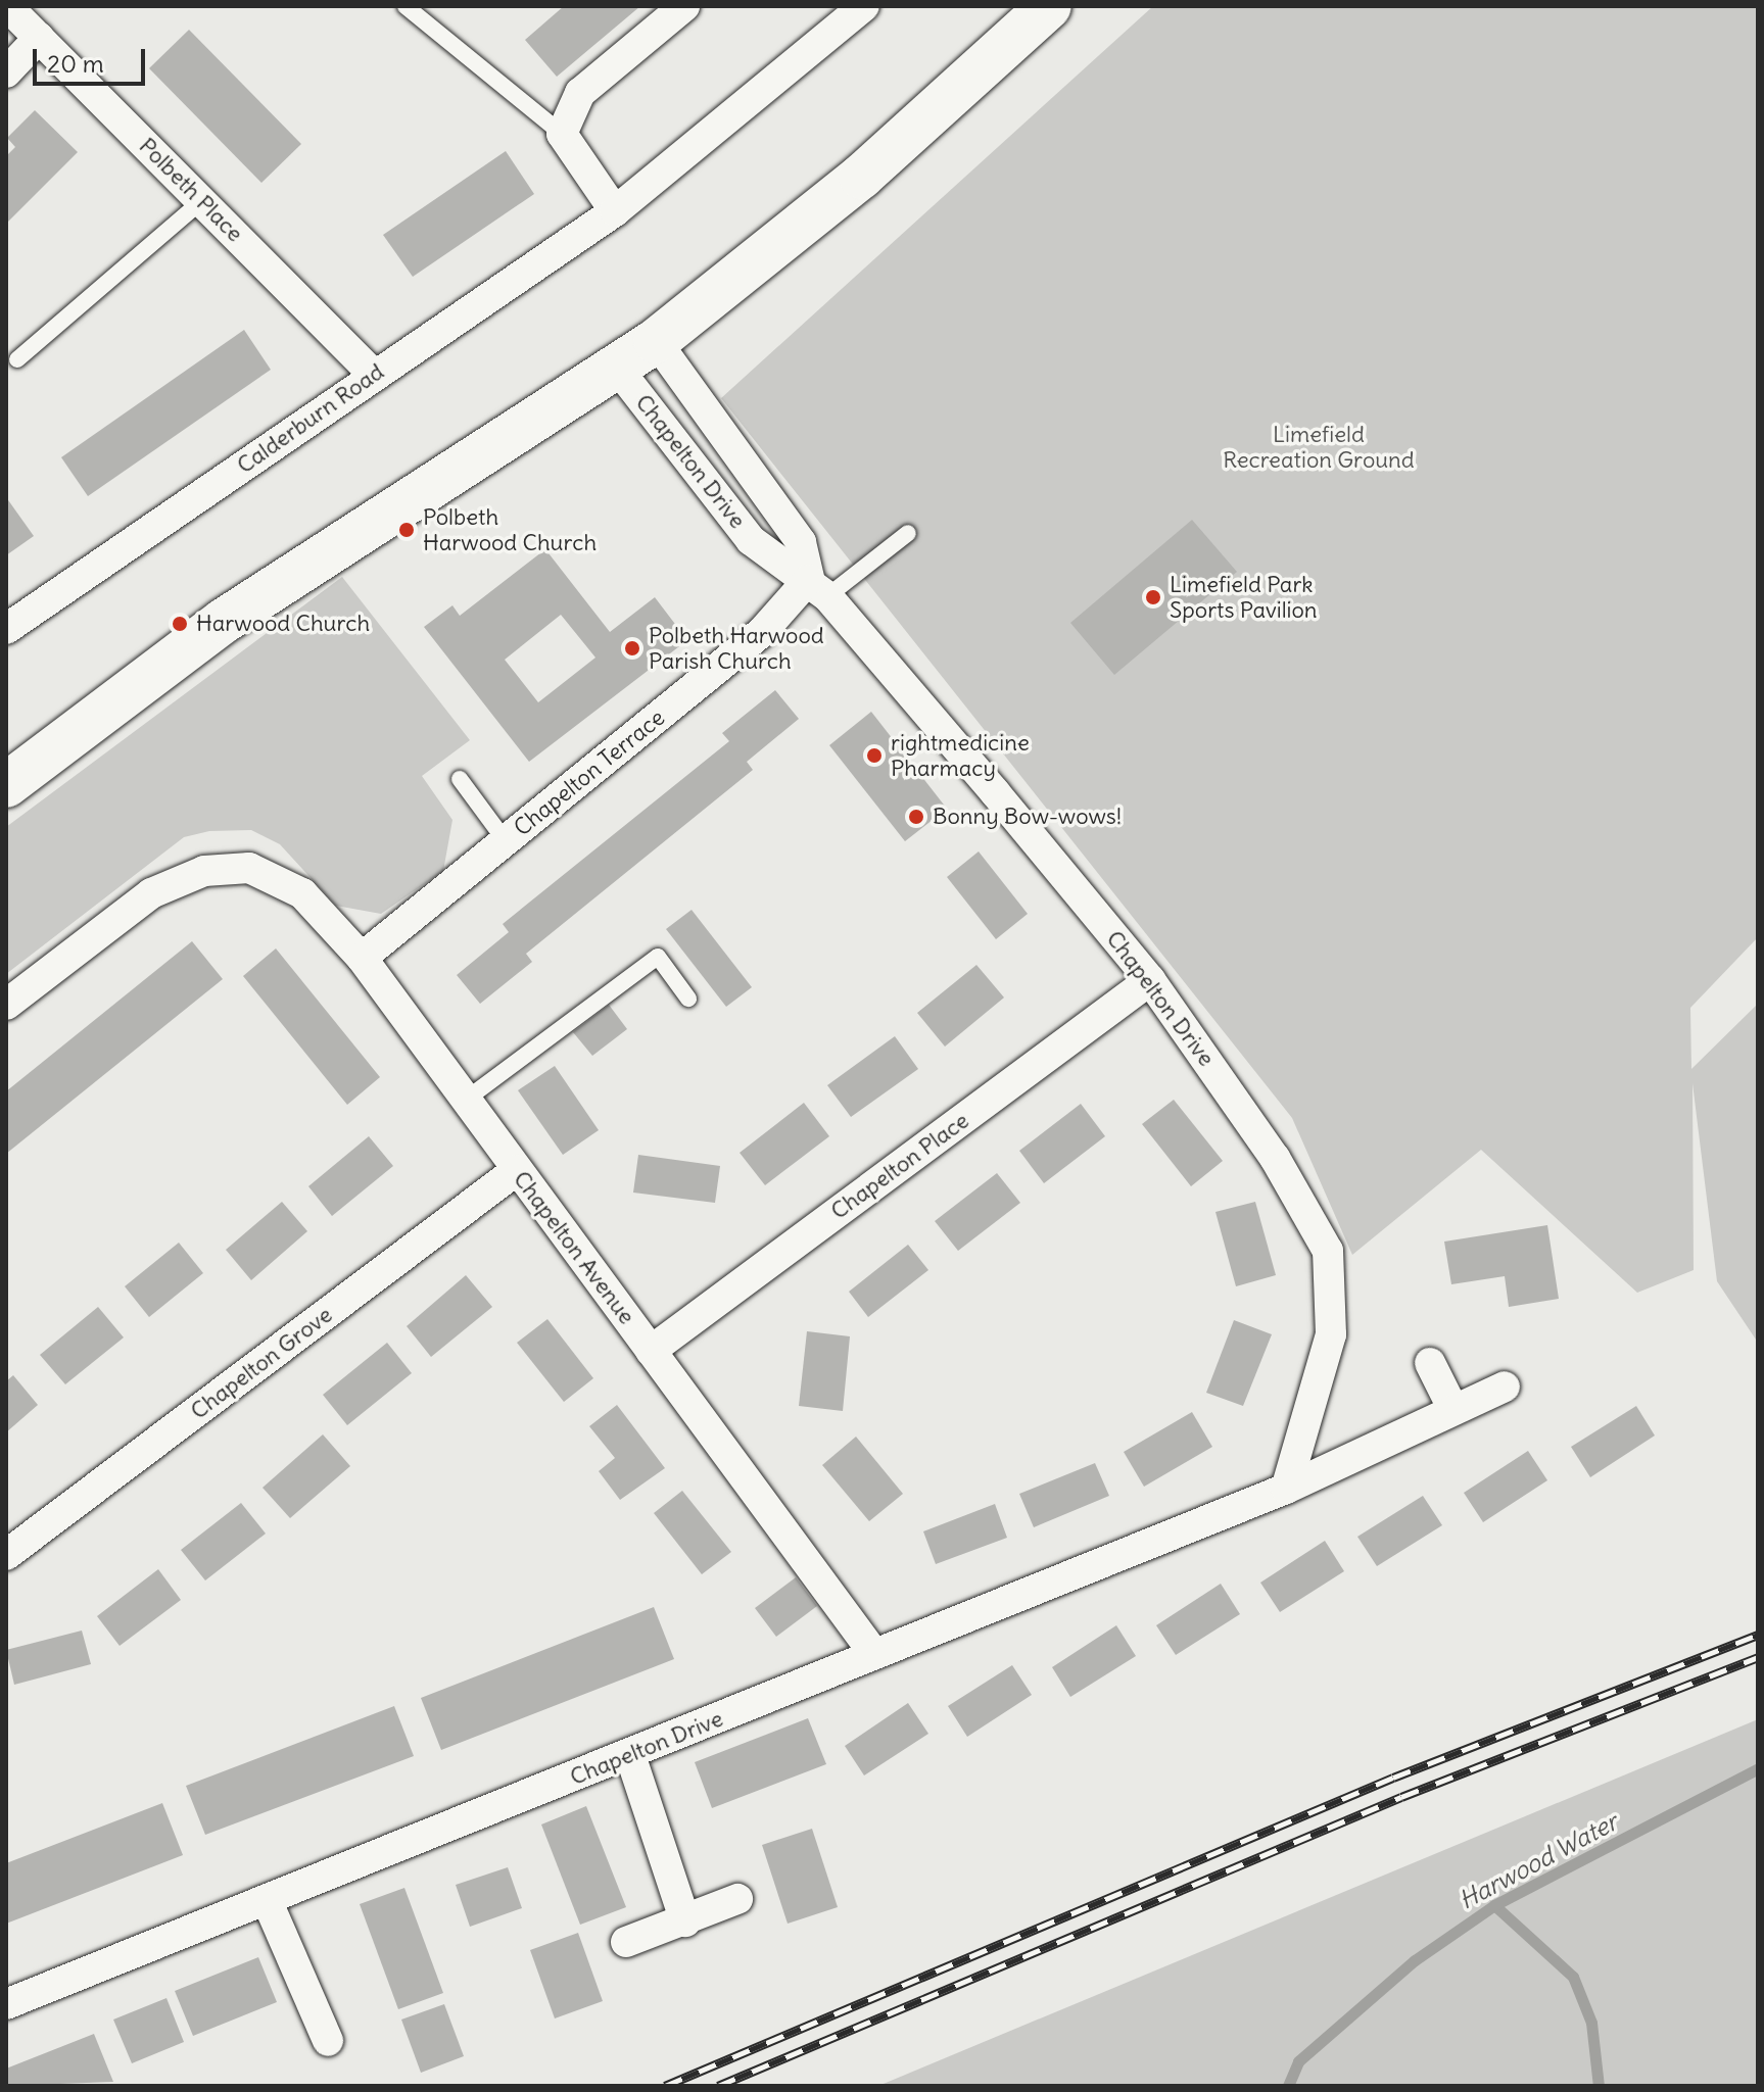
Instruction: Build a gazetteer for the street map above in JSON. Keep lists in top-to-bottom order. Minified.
{"streets":{"street":["Polbeth Place","Calderburn Road","Chapelton Drive","Chapelton Terrace","Chapelton Place","Chapelton Avenue","Chapelton Grove"]},"crossings":[["Polbeth Place","Calderburn Road"],["Chapelton Drive","Chapelton Terrace"],["Chapelton Drive","Chapelton Place"],["Chapelton Drive","Chapelton Avenue"],["Chapelton Terrace","Chapelton Avenue"],["Chapelton Place","Chapelton Avenue"],["Chapelton Avenue","Chapelton Grove"]],"water":["Harwood Water"],"parks":["Limefield Recreation Ground"],"places":["Polbeth Harwood Church","Limefield Park Sports Pavilion","Harwood Church","Polbeth Harwood Parish Church","rightmedicine Pharmacy","Bonny Bow-wows!"],"scale_bar":"20 m"}
